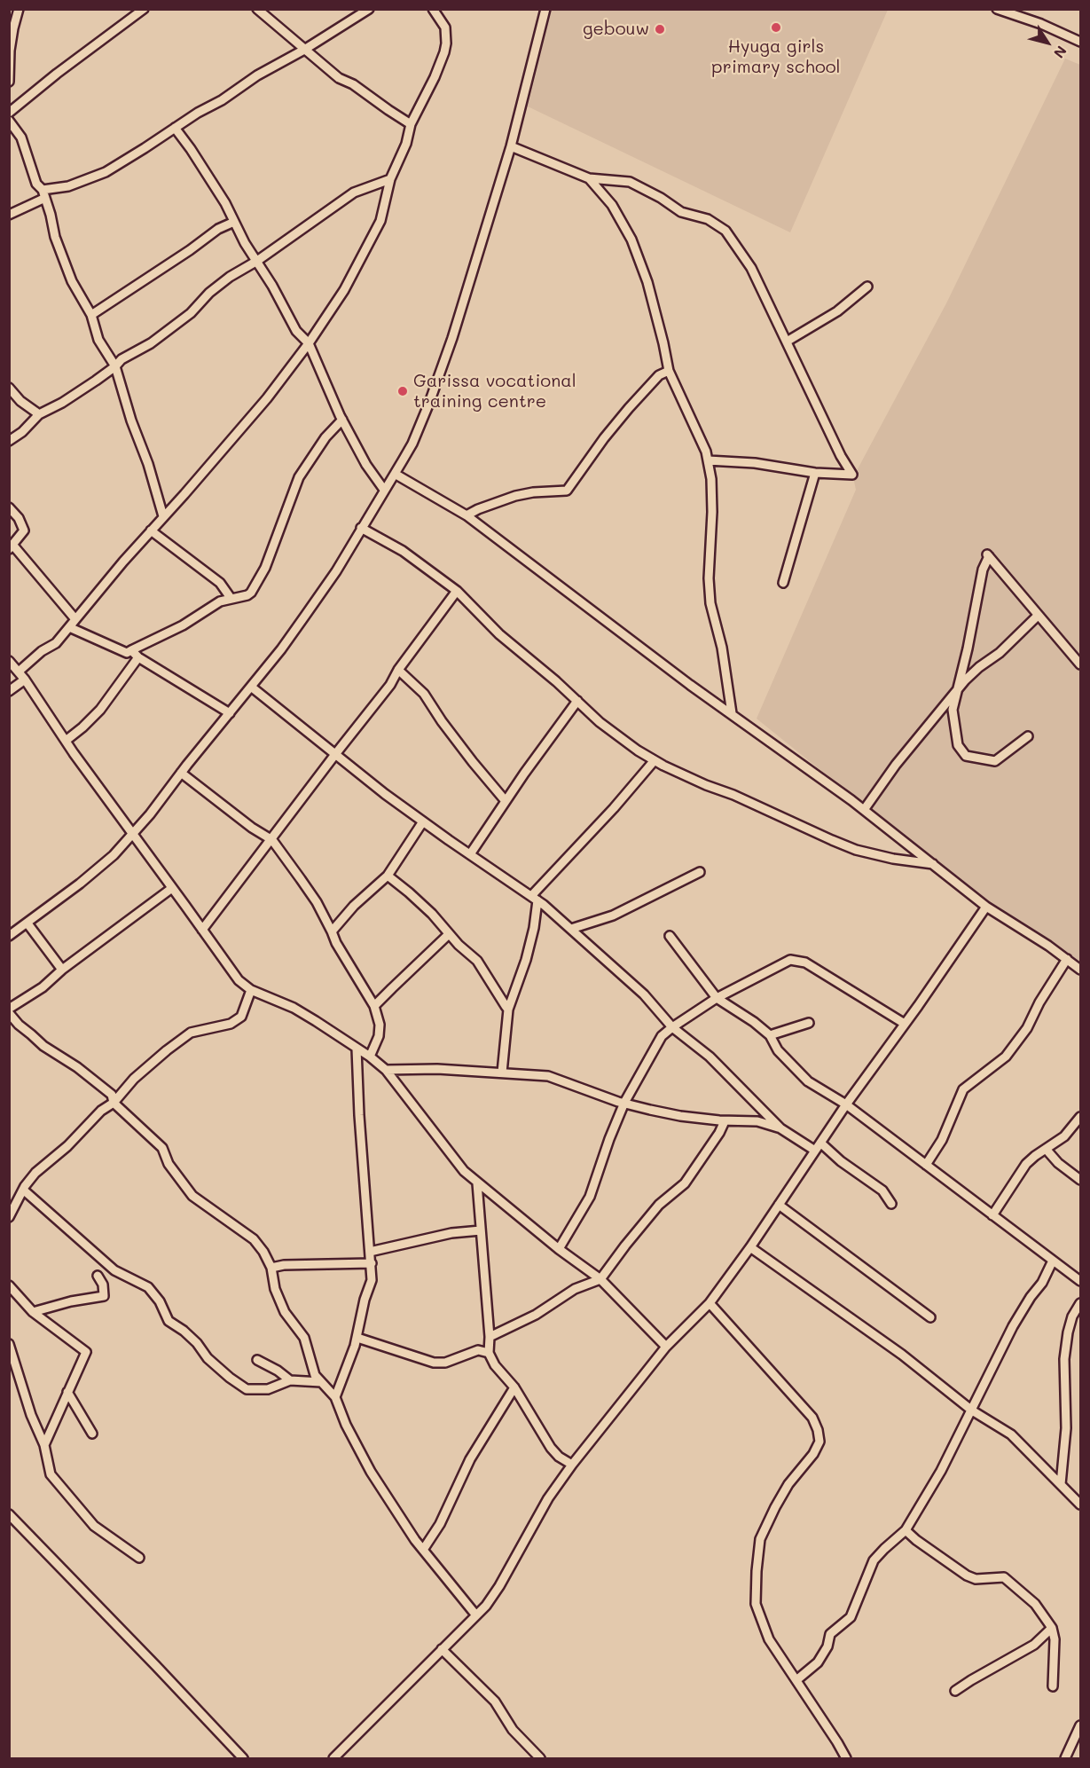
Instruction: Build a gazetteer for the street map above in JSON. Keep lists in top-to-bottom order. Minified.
{"places":["Hyuga girls primary school","gebouw","Garissa vocational training centre"],"north":"bottom right"}
